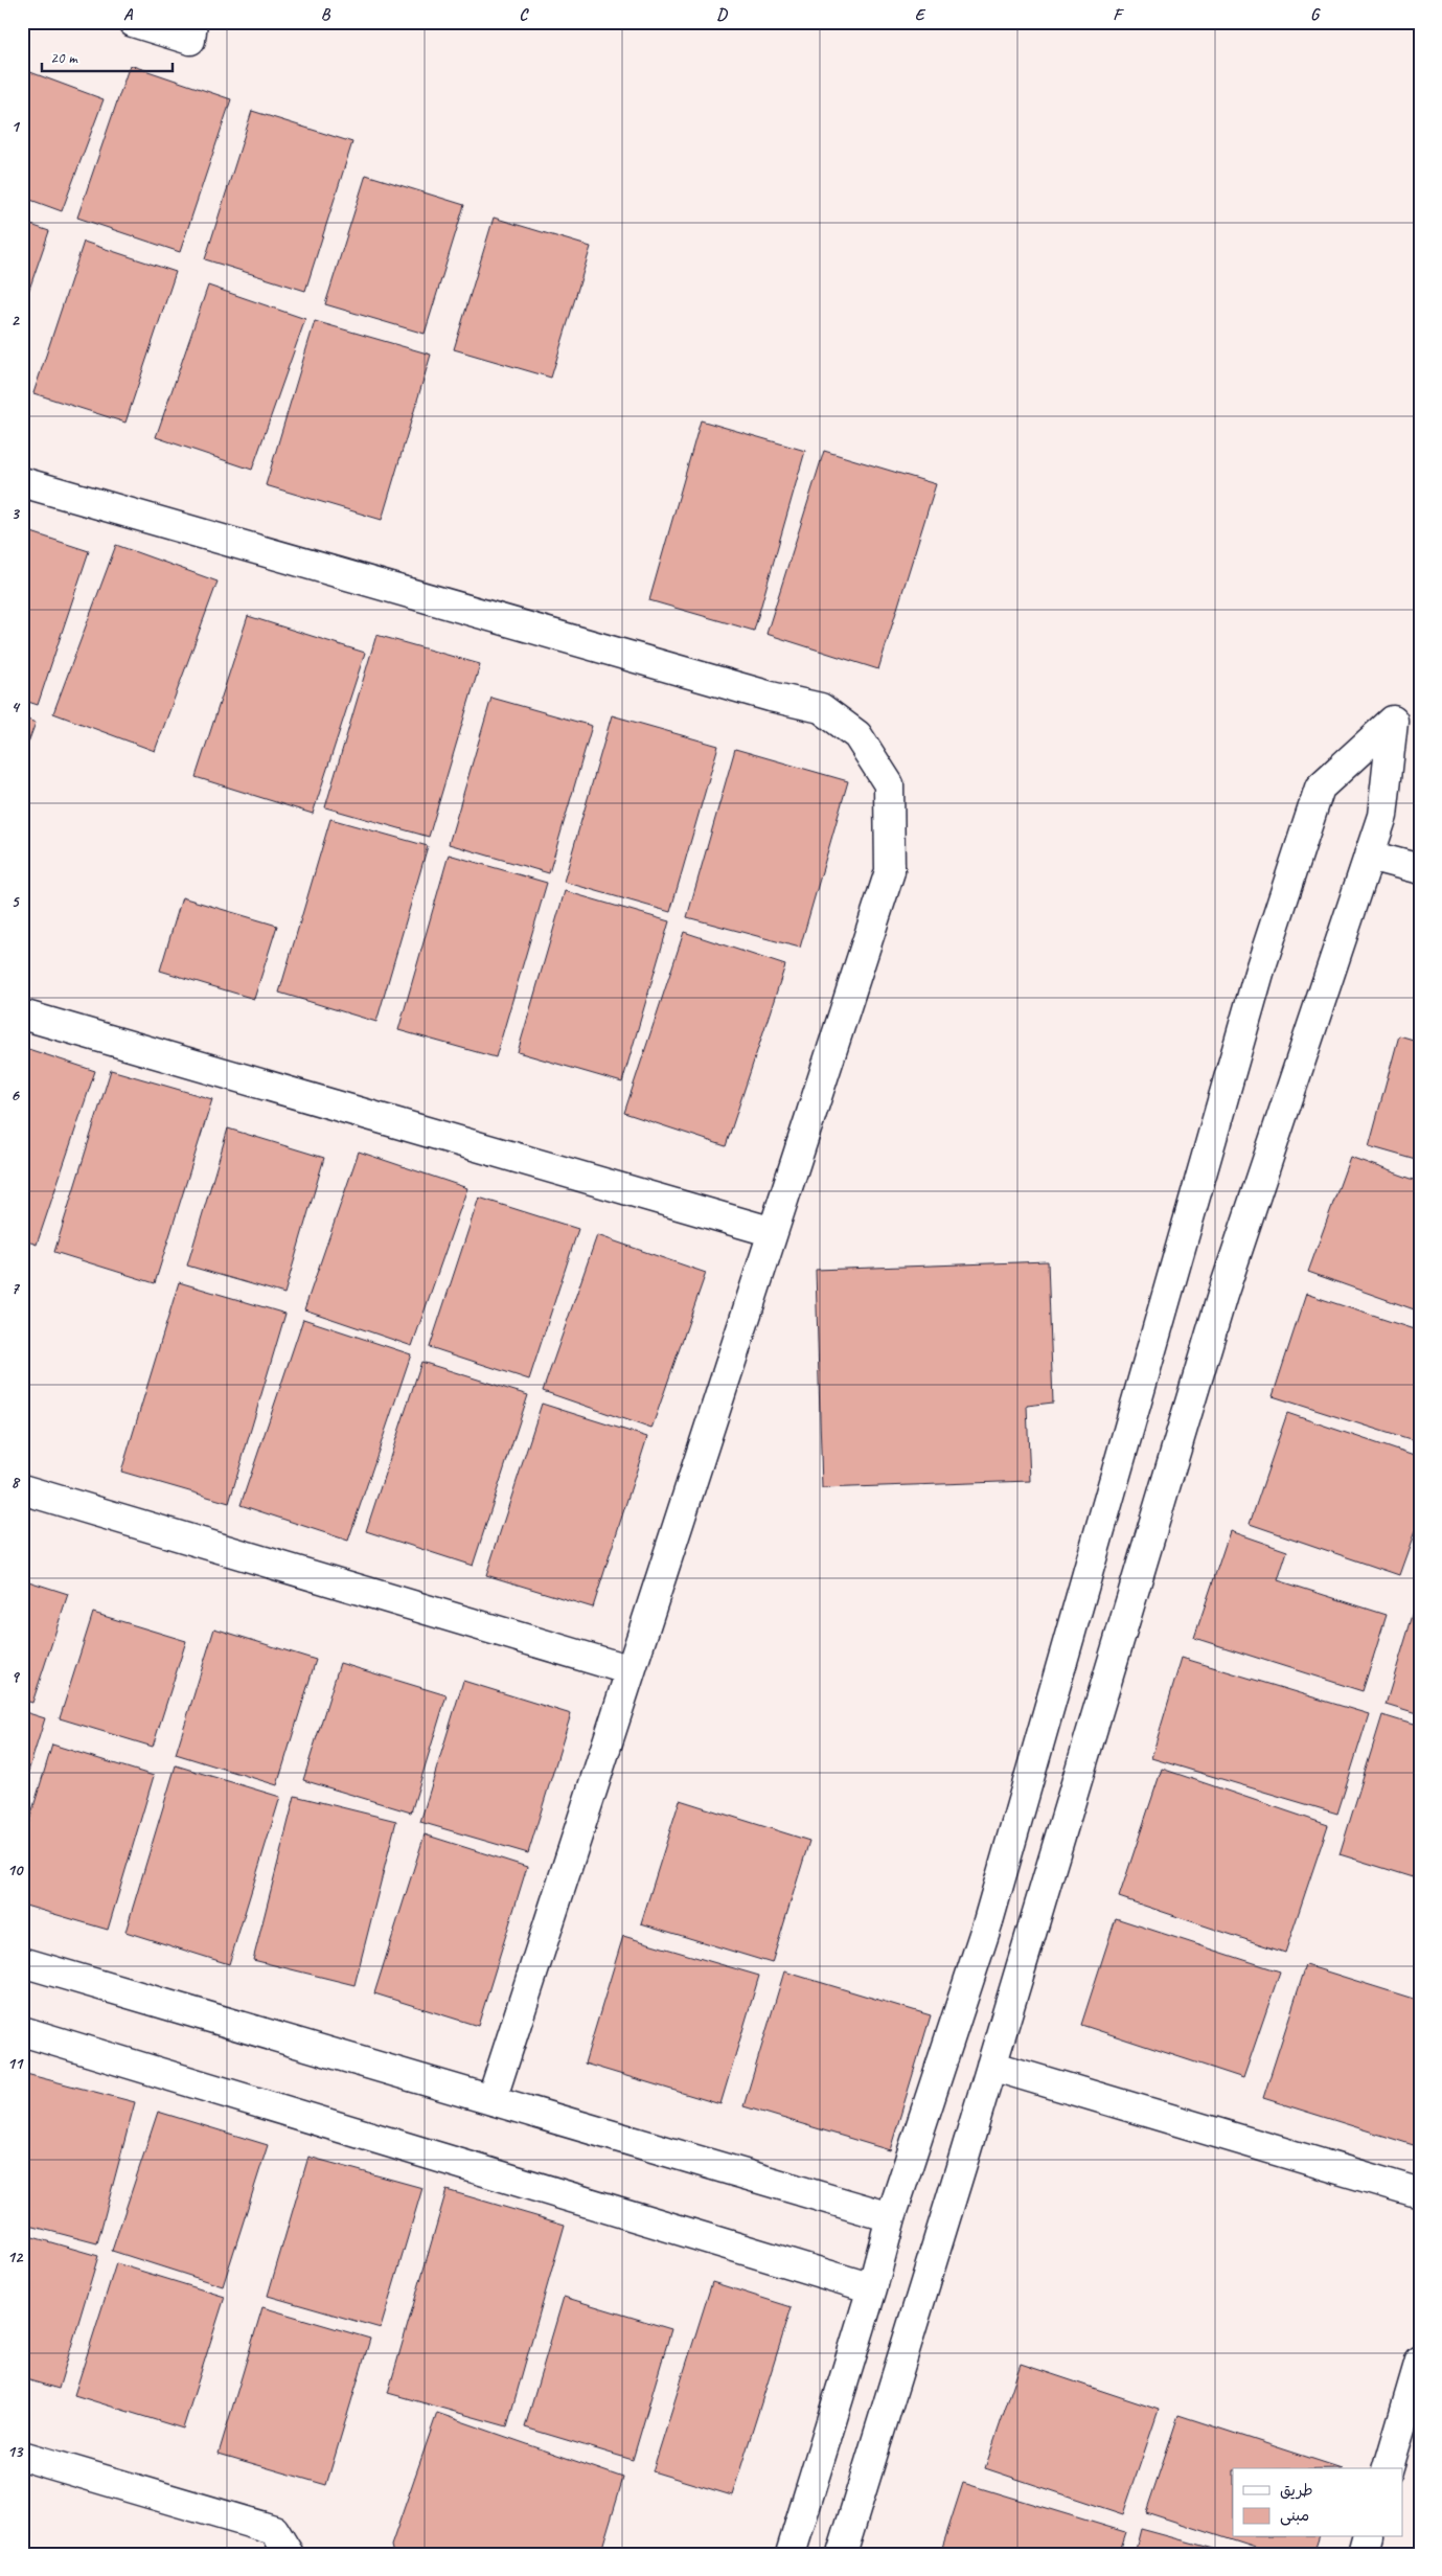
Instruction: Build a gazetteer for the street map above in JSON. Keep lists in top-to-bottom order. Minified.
{"legend":["طريق","مبنى"],"scale_bar":"20 m","grid":{"columns":["A","B","C","D","E","F","G"],"rows":["1","2","3","4","5","6","7","8","9","10","11","12","13"]}}
